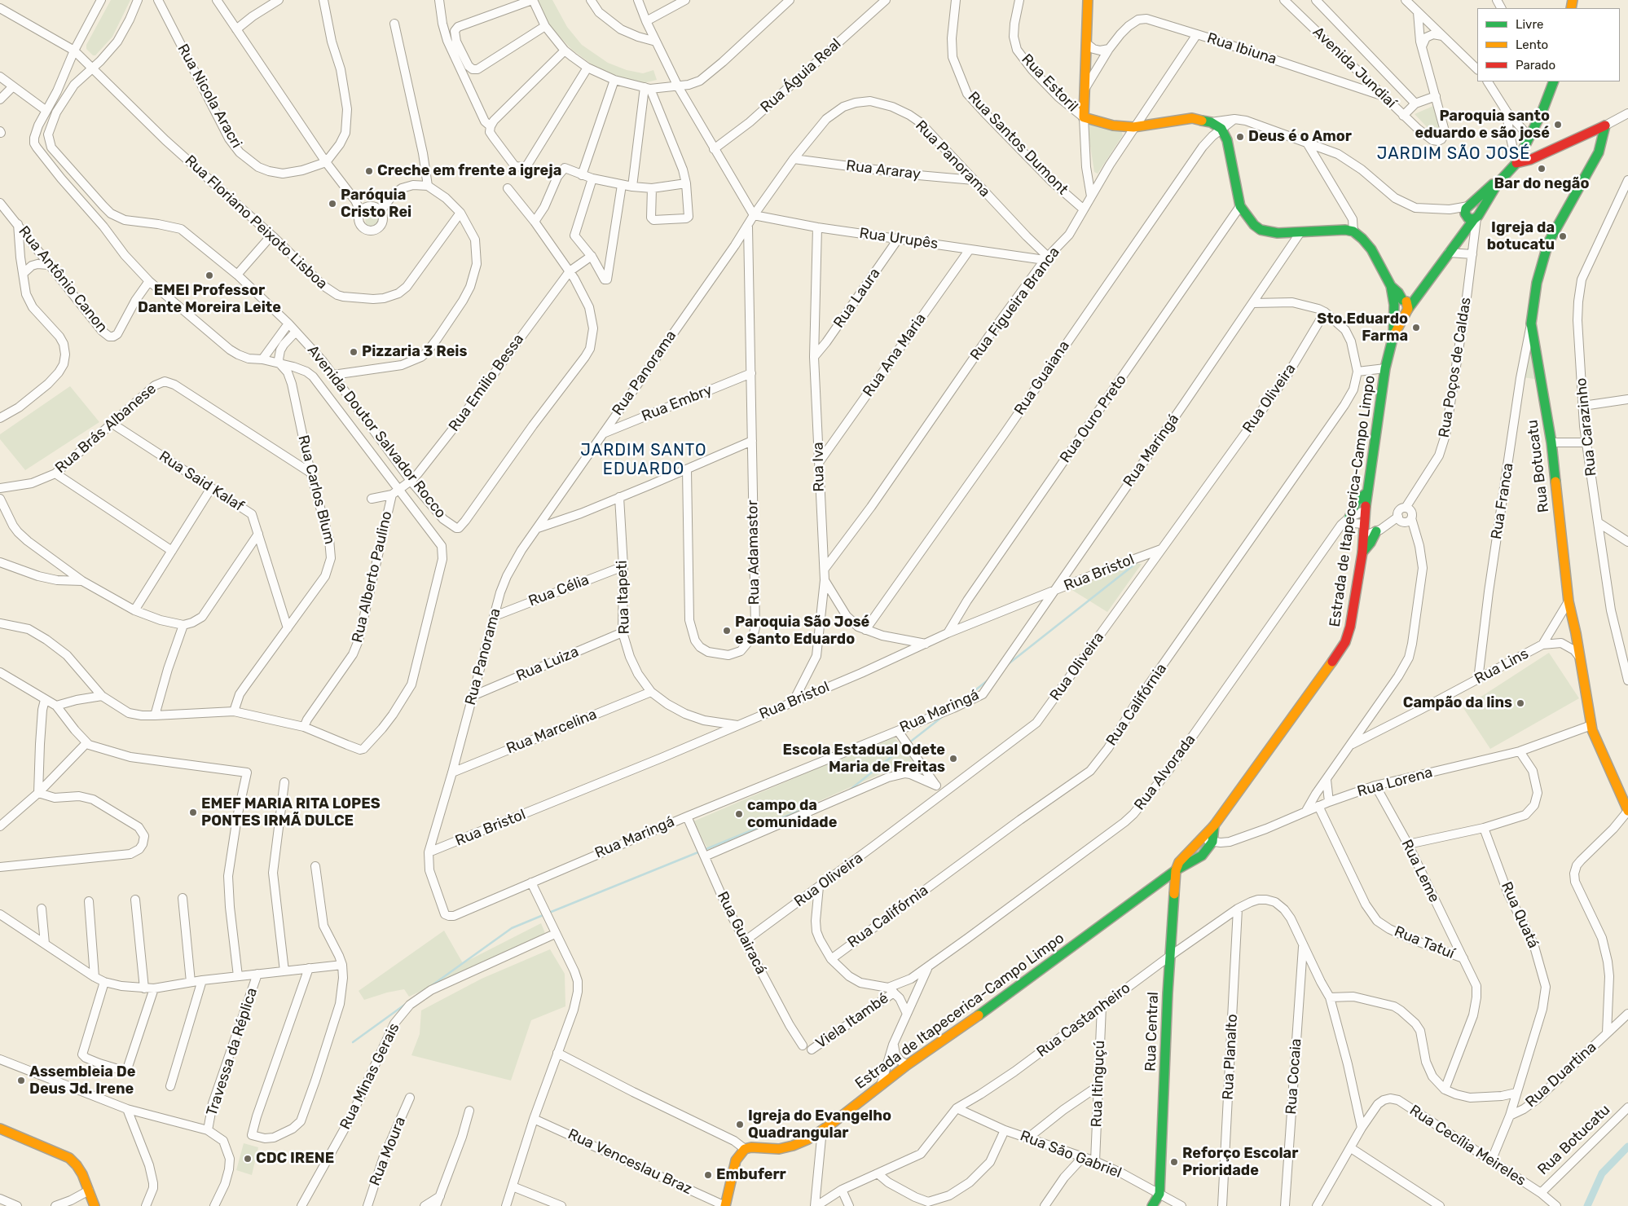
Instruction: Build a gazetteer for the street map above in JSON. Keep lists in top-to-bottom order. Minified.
{"streets":{"main road":["Rua Botucatu","Estrada de Itapecerica-Campo Limpo","Rua Central"],"street":["Rua Ibiuna","Avenida Jundiaí","Rua Águia Real","Rua Estoril","Rua Nicola Aracri","Rua Santos Dumont","Rua Panorama","Rua Araray","Rua Floriano Peixoto Lisboa","Rua Urupês","Rua Antônio Canon","Rua Laura","Rua Figueira Branca","Rua Ana Maria","Rua Poços de Caldas","Rua Guaiana","Rua Emilio Bessa","Rua Oliveira","Rua Embry","Rua Ouro Preto","Rua Carazinho","Rua Brás Albanese","Avenida Doutor Salvador Rocco","Rua Maringá","Rua Iva","Rua Said Kalaf","Rua Carlos Blum","Rua Franca","Rua Adamastor","Rua Bristol","Rua Alberto Paulino","Rua Célia","Rua Itapeti","Rua Luiza","Rua Lins","Rua Califórnia","Rua Marcelina","Rua Alvorada","Rua Lorena","Rua Leme","Rua Quatá","Rua Guairacá","Rua Tatuí","Rua Castanheiro","Viela Itambé","Travessa da Réplica","Rua Planalto","Rua Duartina","Rua Minas Gerais","Rua Cocaia","Rua Itinguçú","Rua Cecília Meireles","Rua Moura","Rua São Gabriel","Rua Venceslau Braz"]},"crossings":[["Rua Ibiuna","Avenida Jundiaí"],["Rua Ibiuna","Rua Figueira Branca"],["Rua Santos Dumont","Rua Figueira Branca"],["Rua Panorama","Rua Araray"],["Rua Panorama","Rua Urupês"],["Rua Panorama","Rua Figueira Branca"],["Rua Panorama","Rua Embry"],["Rua Panorama","Rua Maringá"],["Rua Panorama","Rua Adamastor"],["Rua Panorama","Rua Bristol"],["Rua Panorama","Rua Célia"],["Rua Panorama","Rua Luiza"],["Rua Panorama","Rua Marcelina"],["Rua Floriano Peixoto Lisboa","Avenida Doutor Salvador Rocco"],["Rua Urupês","Rua Laura"],["Rua Urupês","Rua Figueira Branca"],["Rua Urupês","Rua Ana Maria"],["Rua Urupês","Rua Iva"],["Rua Antônio Canon","Avenida Doutor Salvador Rocco"],["Rua Laura","Rua Iva"],["Rua Figueira Branca","Rua Iva"],["Rua Ana Maria","Rua Iva"],["Rua Emilio Bessa","Avenida Doutor Salvador Rocco"],["Rua Emilio Bessa","Rua Alberto Paulino"],["Rua Oliveira","Rua Bristol"],["Rua Oliveira","Rua Guairacá"],["Rua Embry","Rua Adamastor"],["Rua Ouro Preto","Rua Bristol"],["Rua Brás Albanese","Rua Said Kalaf"],["Rua Brás Albanese","Rua Carlos Blum"],["Avenida Doutor Salvador Rocco","Rua Carlos Blum"],["Avenida Doutor Salvador Rocco","Rua Alberto Paulino"],["Rua Maringá","Rua Bristol"],["Rua Maringá","Rua Guairacá"],["Rua Botucatu","Rua Franca"],["Rua Botucatu","Rua Lins"],["Rua Botucatu","Rua Lorena"],["Rua Botucatu","Rua Cecília Meireles"],["Rua Iva","Rua Bristol"],["Rua Said Kalaf","Rua Carlos Blum"],["Estrada de Itapecerica-Campo Limpo","Rua Alvorada"],["Estrada de Itapecerica-Campo Limpo","Rua Lorena"],["Estrada de Itapecerica-Campo Limpo","Rua Central"],["Rua Franca","Rua Lins"],["Rua Bristol","Rua Itapeti"],["Rua Célia","Rua Itapeti"],["Rua Itapeti","Rua Luiza"],["Rua Itapeti","Rua Marcelina"],["Rua Alvorada","Viela Itambé"],["Rua Lorena","Rua Leme"],["Rua Lorena","Rua Tatuí"],["Rua Leme","Rua Tatuí"],["Rua Quatá","Rua Duartina"],["Rua Castanheiro","Rua Central"],["Rua Castanheiro","Rua Planalto"],["Rua Castanheiro","Rua Cocaia"],["Rua Castanheiro","Rua Itinguçú"],["Rua Castanheiro","Rua Cecília Meireles"],["Rua Castanheiro","Rua São Gabriel"],["Rua Central","Rua São Gabriel"],["Rua Duartina","Rua Cecília Meireles"],["Rua Itinguçú","Rua São Gabriel"]],"districts":["JARDIM SÃO JOSÉ","JARDIM SANTO EDUARDO"],"places":["Paroquia santo eduardo e são josé","Deus é o Amor","Bar do negão","Creche em frente a igreja","Paróquia Cristo Rei","Igreja da botucatu","EMEI Professor Dante Moreira Leite","Sto.Eduardo Farma","Pizzaria 3 Reis","Paroquia São José e Santo Eduardo","Campão da lins","Escola Estadual Odete Maria de Freitas","EMEF MARIA RITA LOPES PONTES IRMÃ DULCE","campo da comunidade","Assembleia De Deus Jd. Irene","Igreja do Evangelho Quadrangular","CDC IRENE","Reforço Escolar Prioridade","Embuferr"],"legend":["Livre","Lento","Parado"]}
